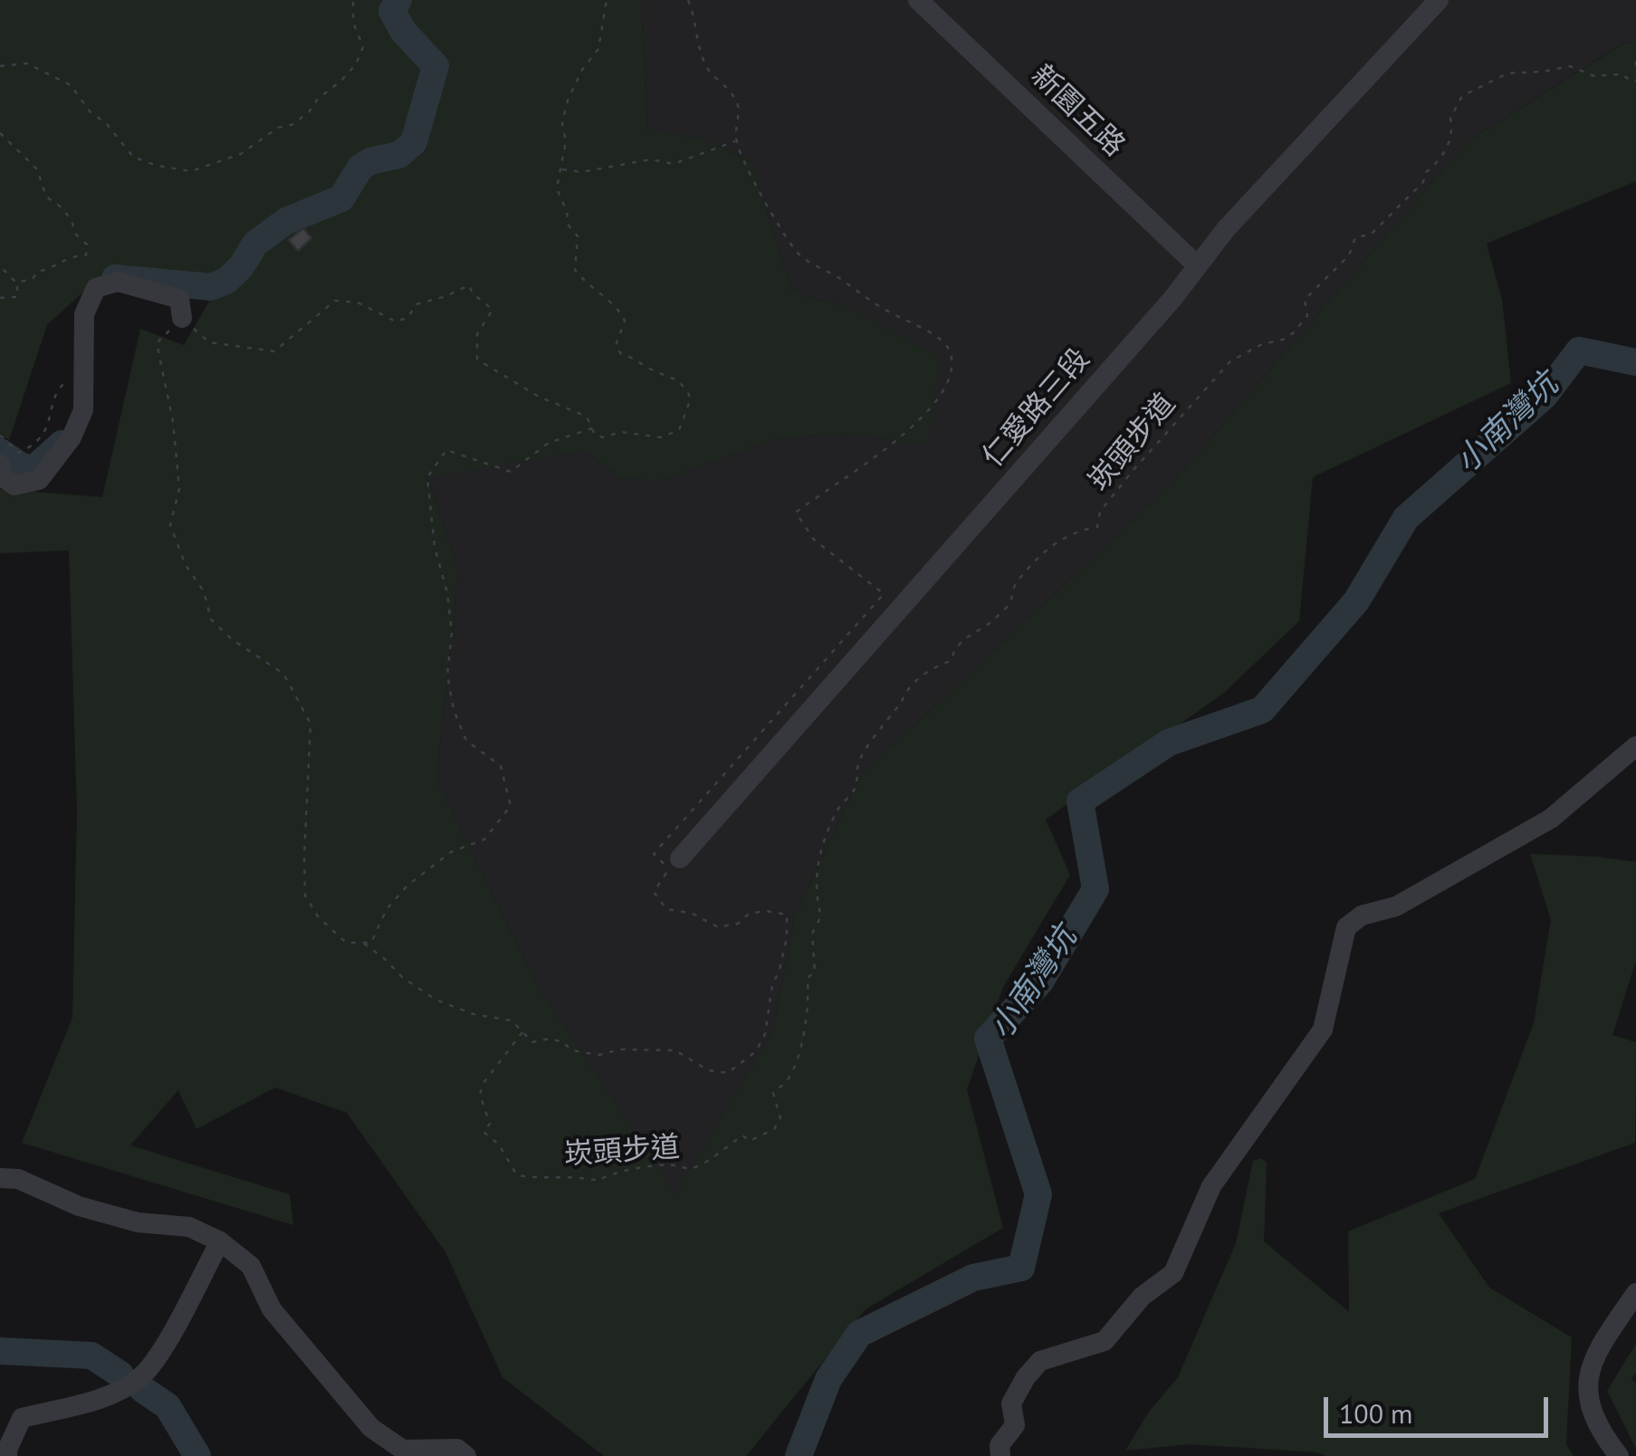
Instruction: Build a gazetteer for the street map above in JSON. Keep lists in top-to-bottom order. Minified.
{"streets":{"street":["新園五路","仁愛路三段"],"path":["崁頭步道"]},"crossings":[["新園五路","仁愛路三段"]],"water":["小南灣坑"],"scale_bar":"100 m"}
